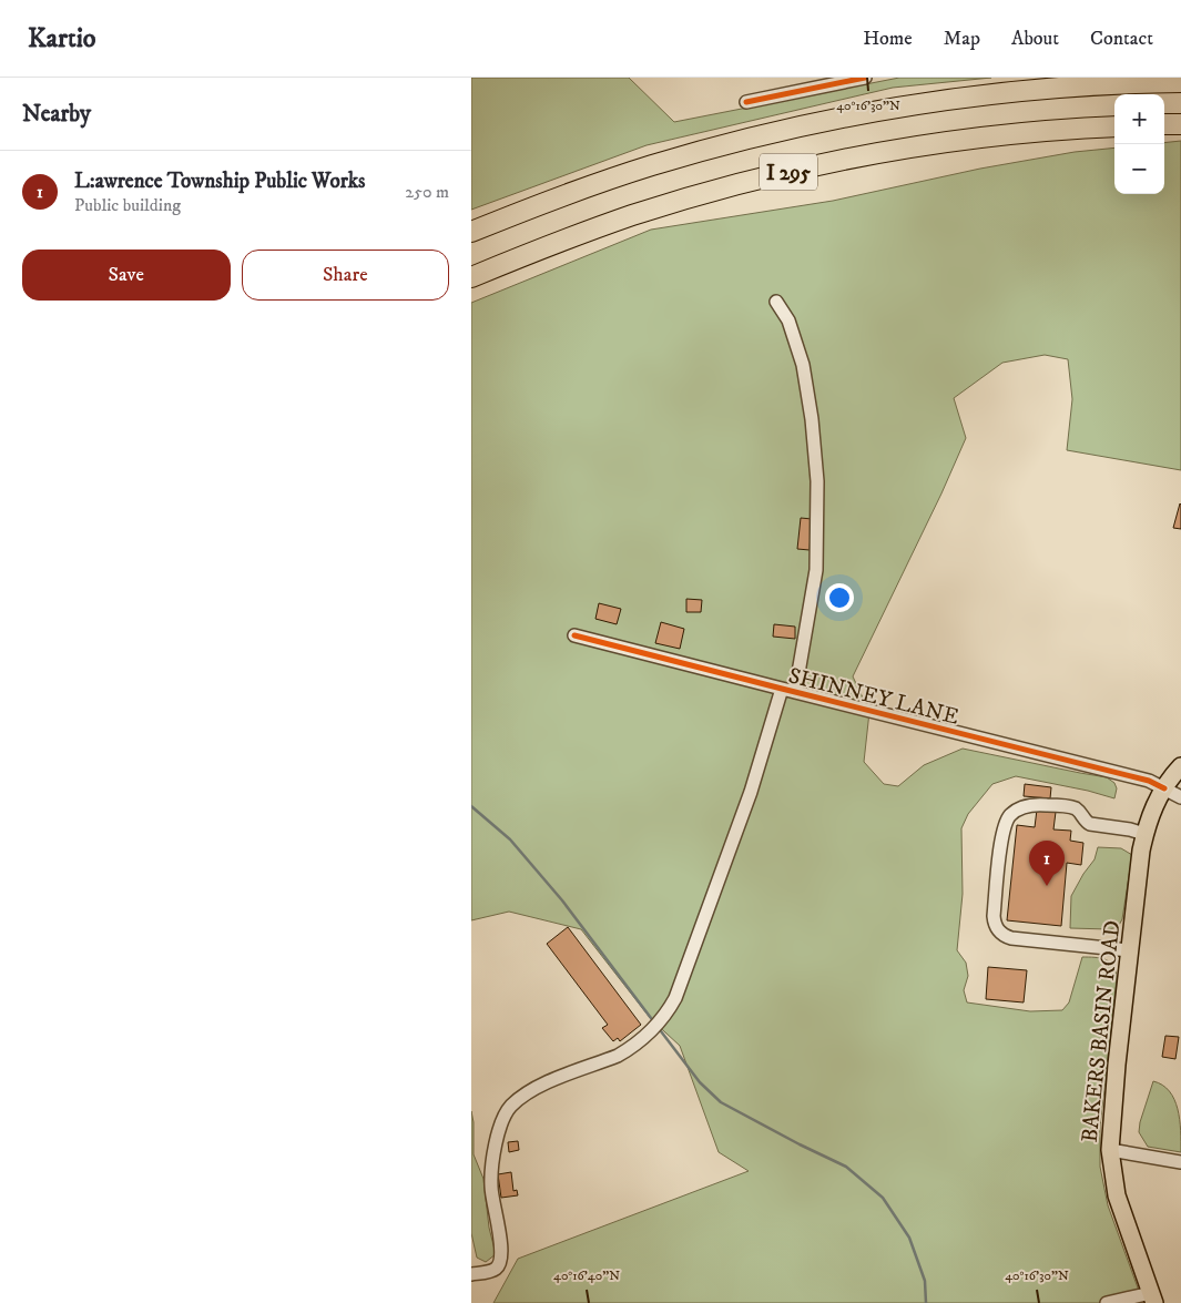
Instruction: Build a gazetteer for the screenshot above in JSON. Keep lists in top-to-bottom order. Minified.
{"streets":{"highway":["I 295"],"main road":["BAKERS BASIN ROAD"],"street":["SHINNEY LANE"]},"crossings":[["SHINNEY LANE","BAKERS BASIN ROAD"]],"page":{"header":"Kartio","nav":["Home","Map","About","Contact"],"heading":"Nearby","map_buttons":["+","−"],"list":[{"mark":"1","name":"L:awrence Township Public Works","note":"Public building","value":"250 m"}],"buttons":["Save","Share"],"pins":"1"},"coordinates":["40°16'30\"N","40°16'40\"N"]}
